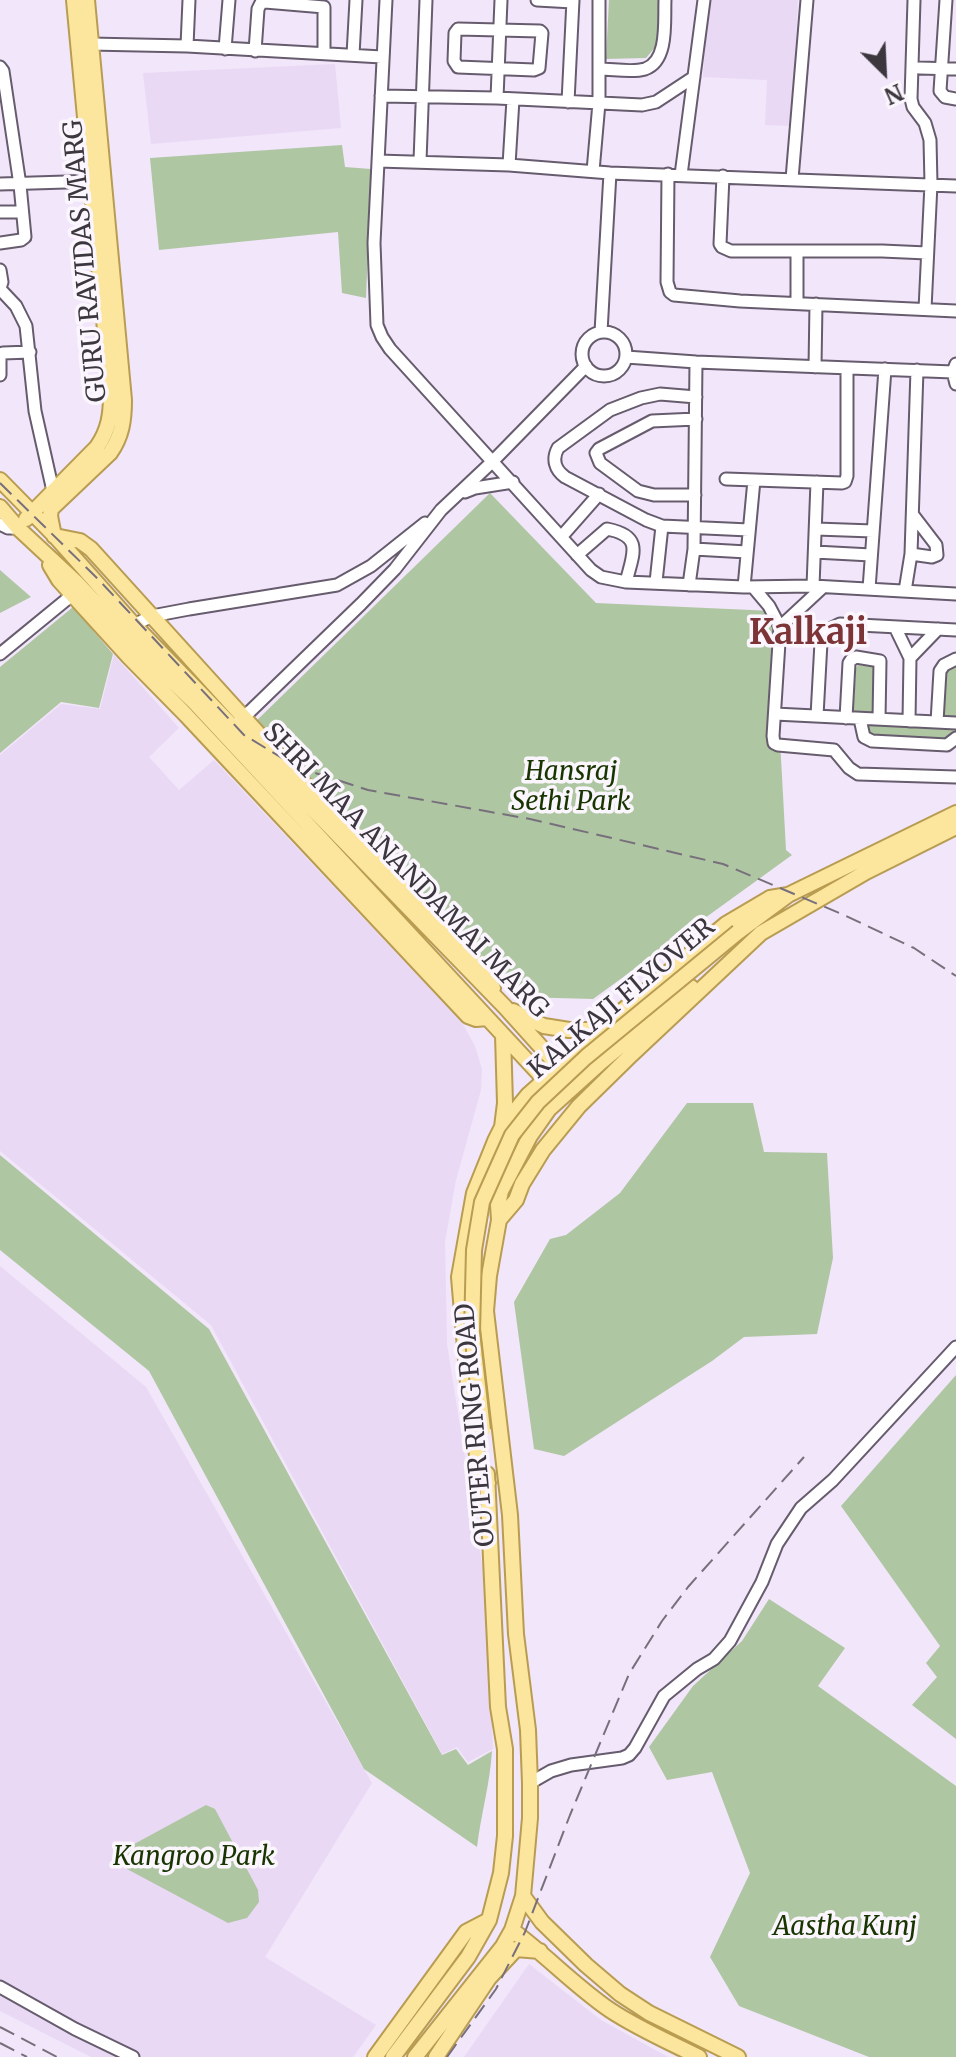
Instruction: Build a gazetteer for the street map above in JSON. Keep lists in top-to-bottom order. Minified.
{"streets":{"main road":["GURU RAVIDAS MARG","SHRI MAA ANANDAMAI MARG","KALKAJI FLYOVER","OUTER RING ROAD"]},"crossings":[["GURU RAVIDAS MARG","SHRI MAA ANANDAMAI MARG"],["KALKAJI FLYOVER","OUTER RING ROAD"]],"districts":["Kalkaji"],"parks":["Hansraj Sethi Park","Kangroo Park","Aastha Kunj"],"north":"bottom right"}
